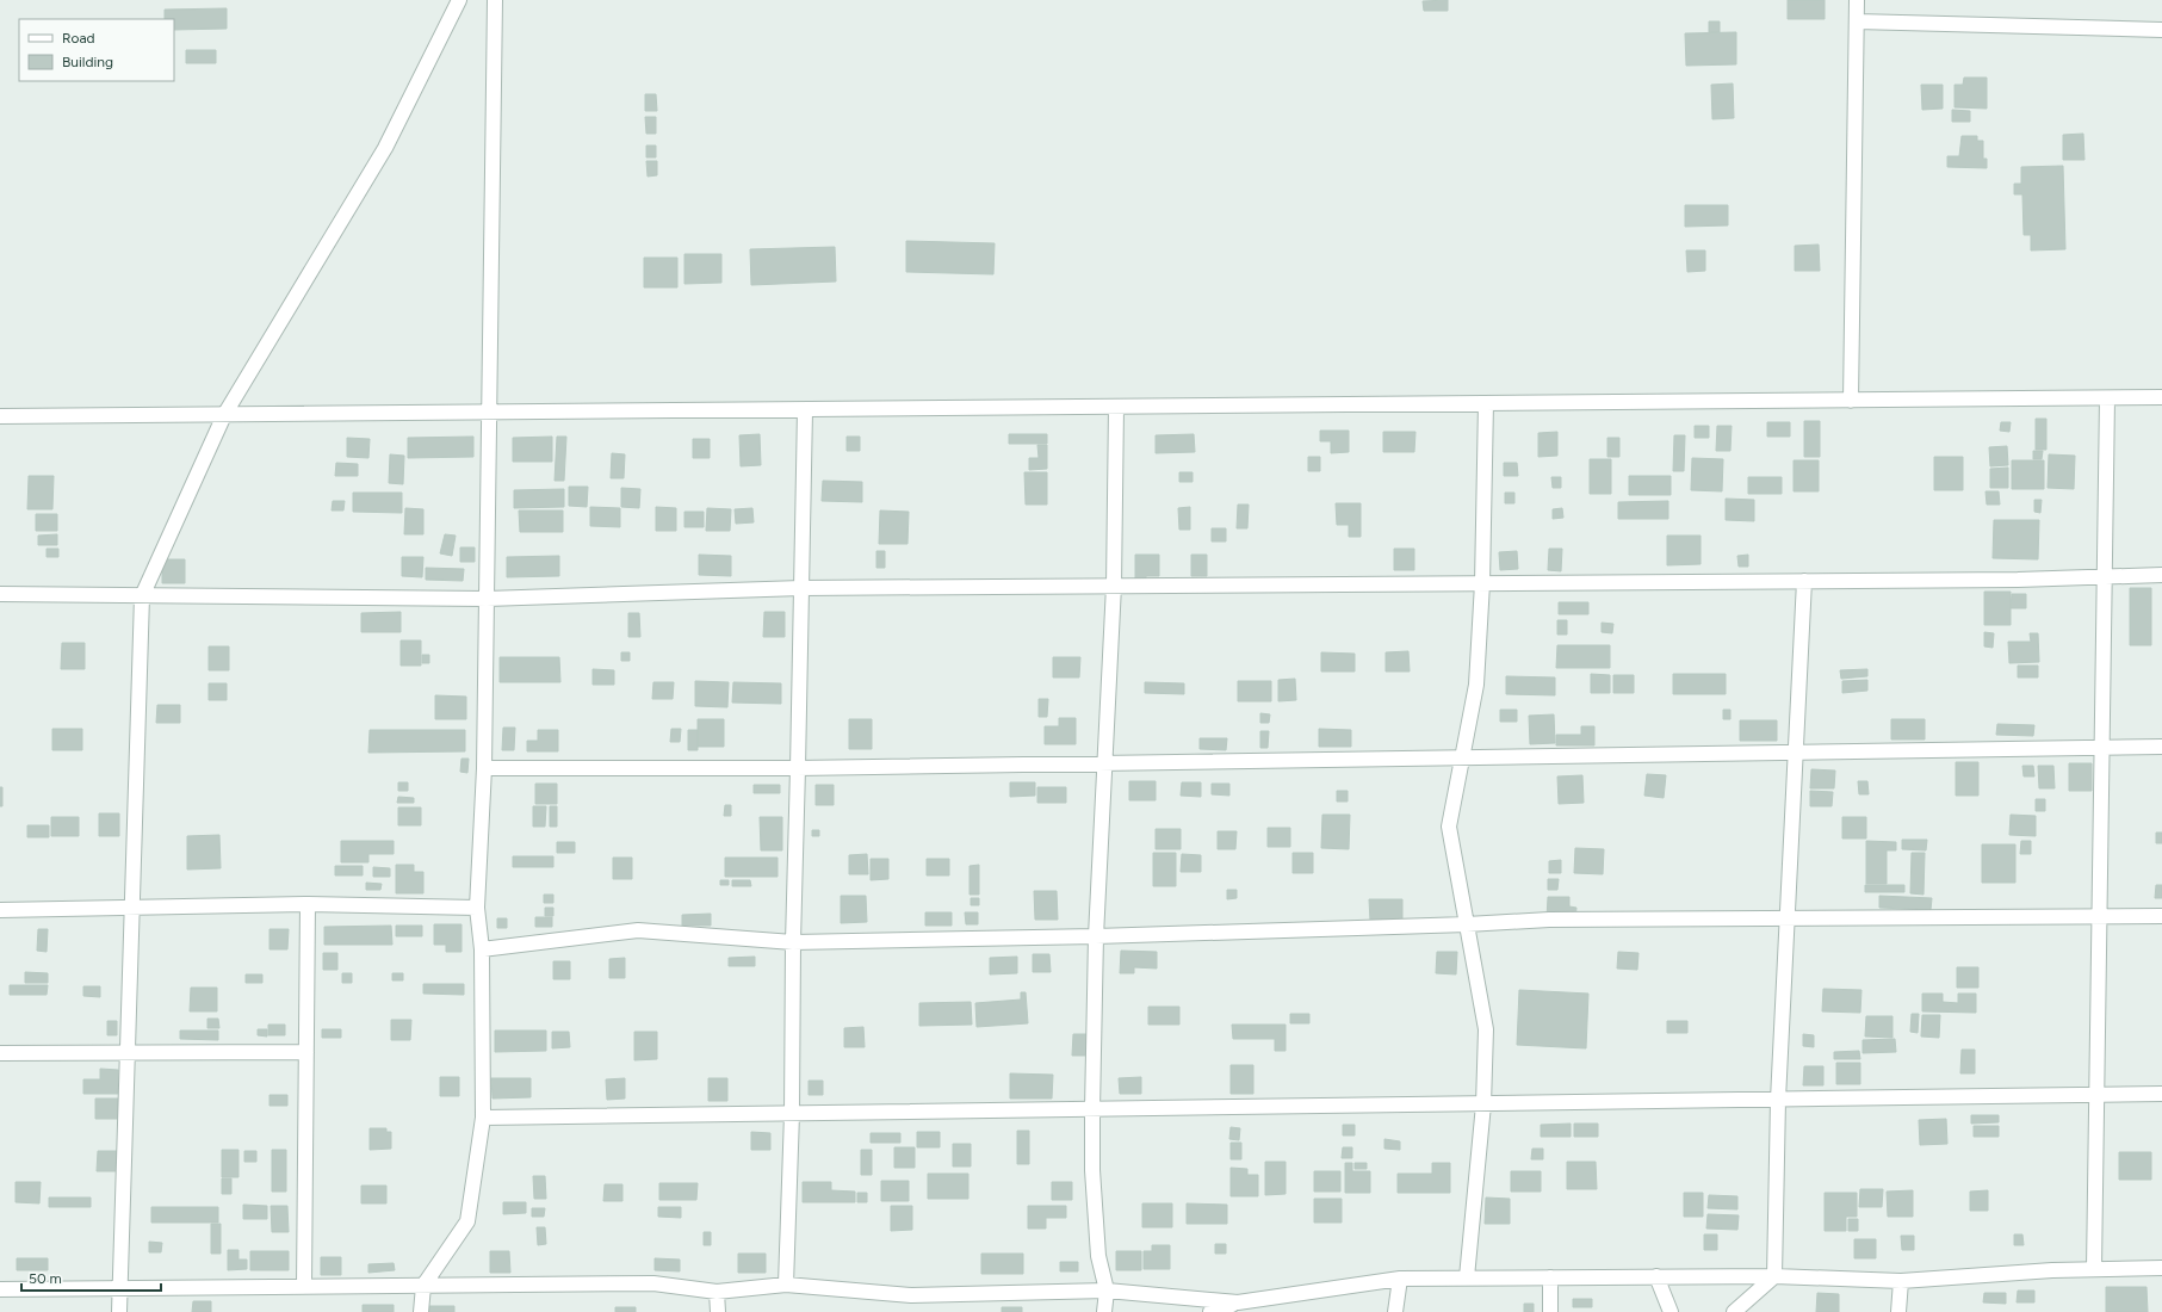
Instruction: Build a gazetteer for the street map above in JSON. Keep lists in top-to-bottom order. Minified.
{"legend":["Road","Building"],"scale_bar":"50 m"}
